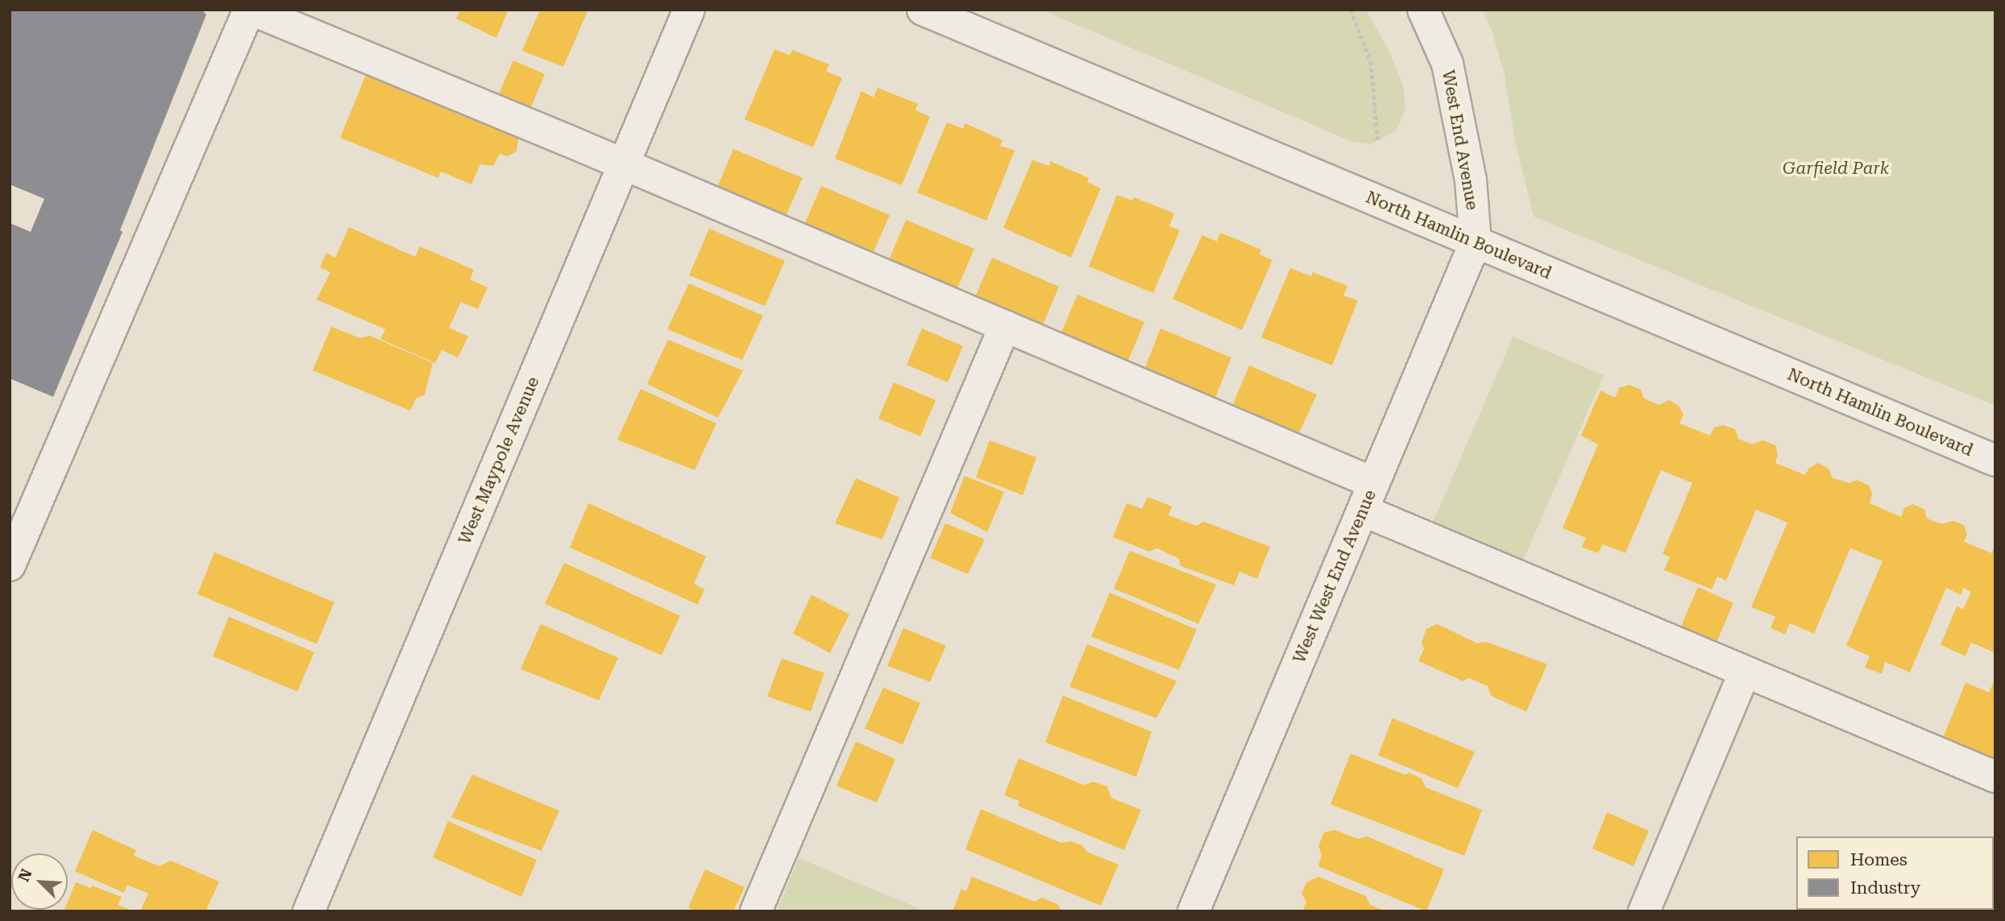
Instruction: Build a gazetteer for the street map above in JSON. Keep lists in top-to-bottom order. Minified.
{"streets":{"street":["West End Avenue","North Hamlin Boulevard","West Maypole Avenue","West West End Avenue"]},"crossings":[["West End Avenue","North Hamlin Boulevard"],["West End Avenue","West West End Avenue"],["North Hamlin Boulevard","West West End Avenue"]],"parks":["Garfield Park"],"legend":["Homes","Industry"],"north":"top left"}
